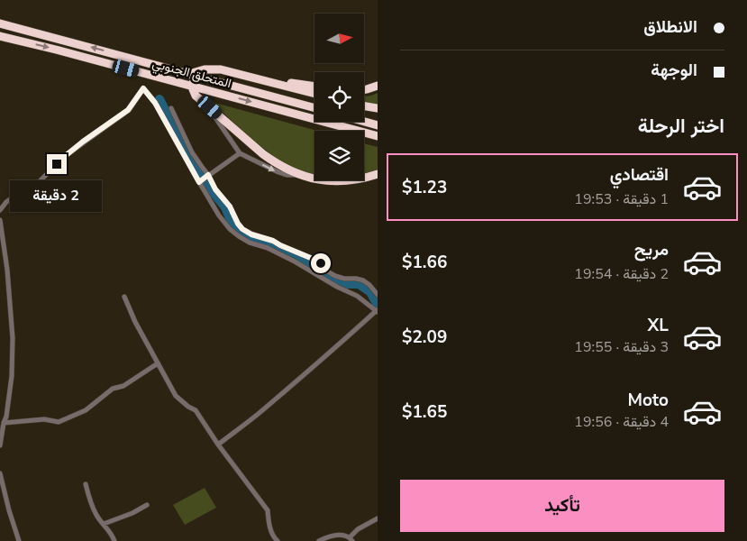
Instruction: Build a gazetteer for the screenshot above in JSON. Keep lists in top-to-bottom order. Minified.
{"streets":{"highway":["المتحلق الجنوبي"]},"north":"right","page":{"banner":["الانطلاق","الوجهة"],"heading":"اختر الرحلة","list":[{"name":"اقتصادي","note":"1 دقيقة · 19:53","value":"$1.23"},{"name":"مريح","note":"2 دقيقة · 19:54","value":"$1.66"},{"name":"XL","note":"3 دقيقة · 19:55","value":"$2.09"},{"name":"Moto","note":"4 دقيقة · 19:56","value":"$1.65"}],"bubble":"2 دقيقة","buttons":"تأكيد"}}
